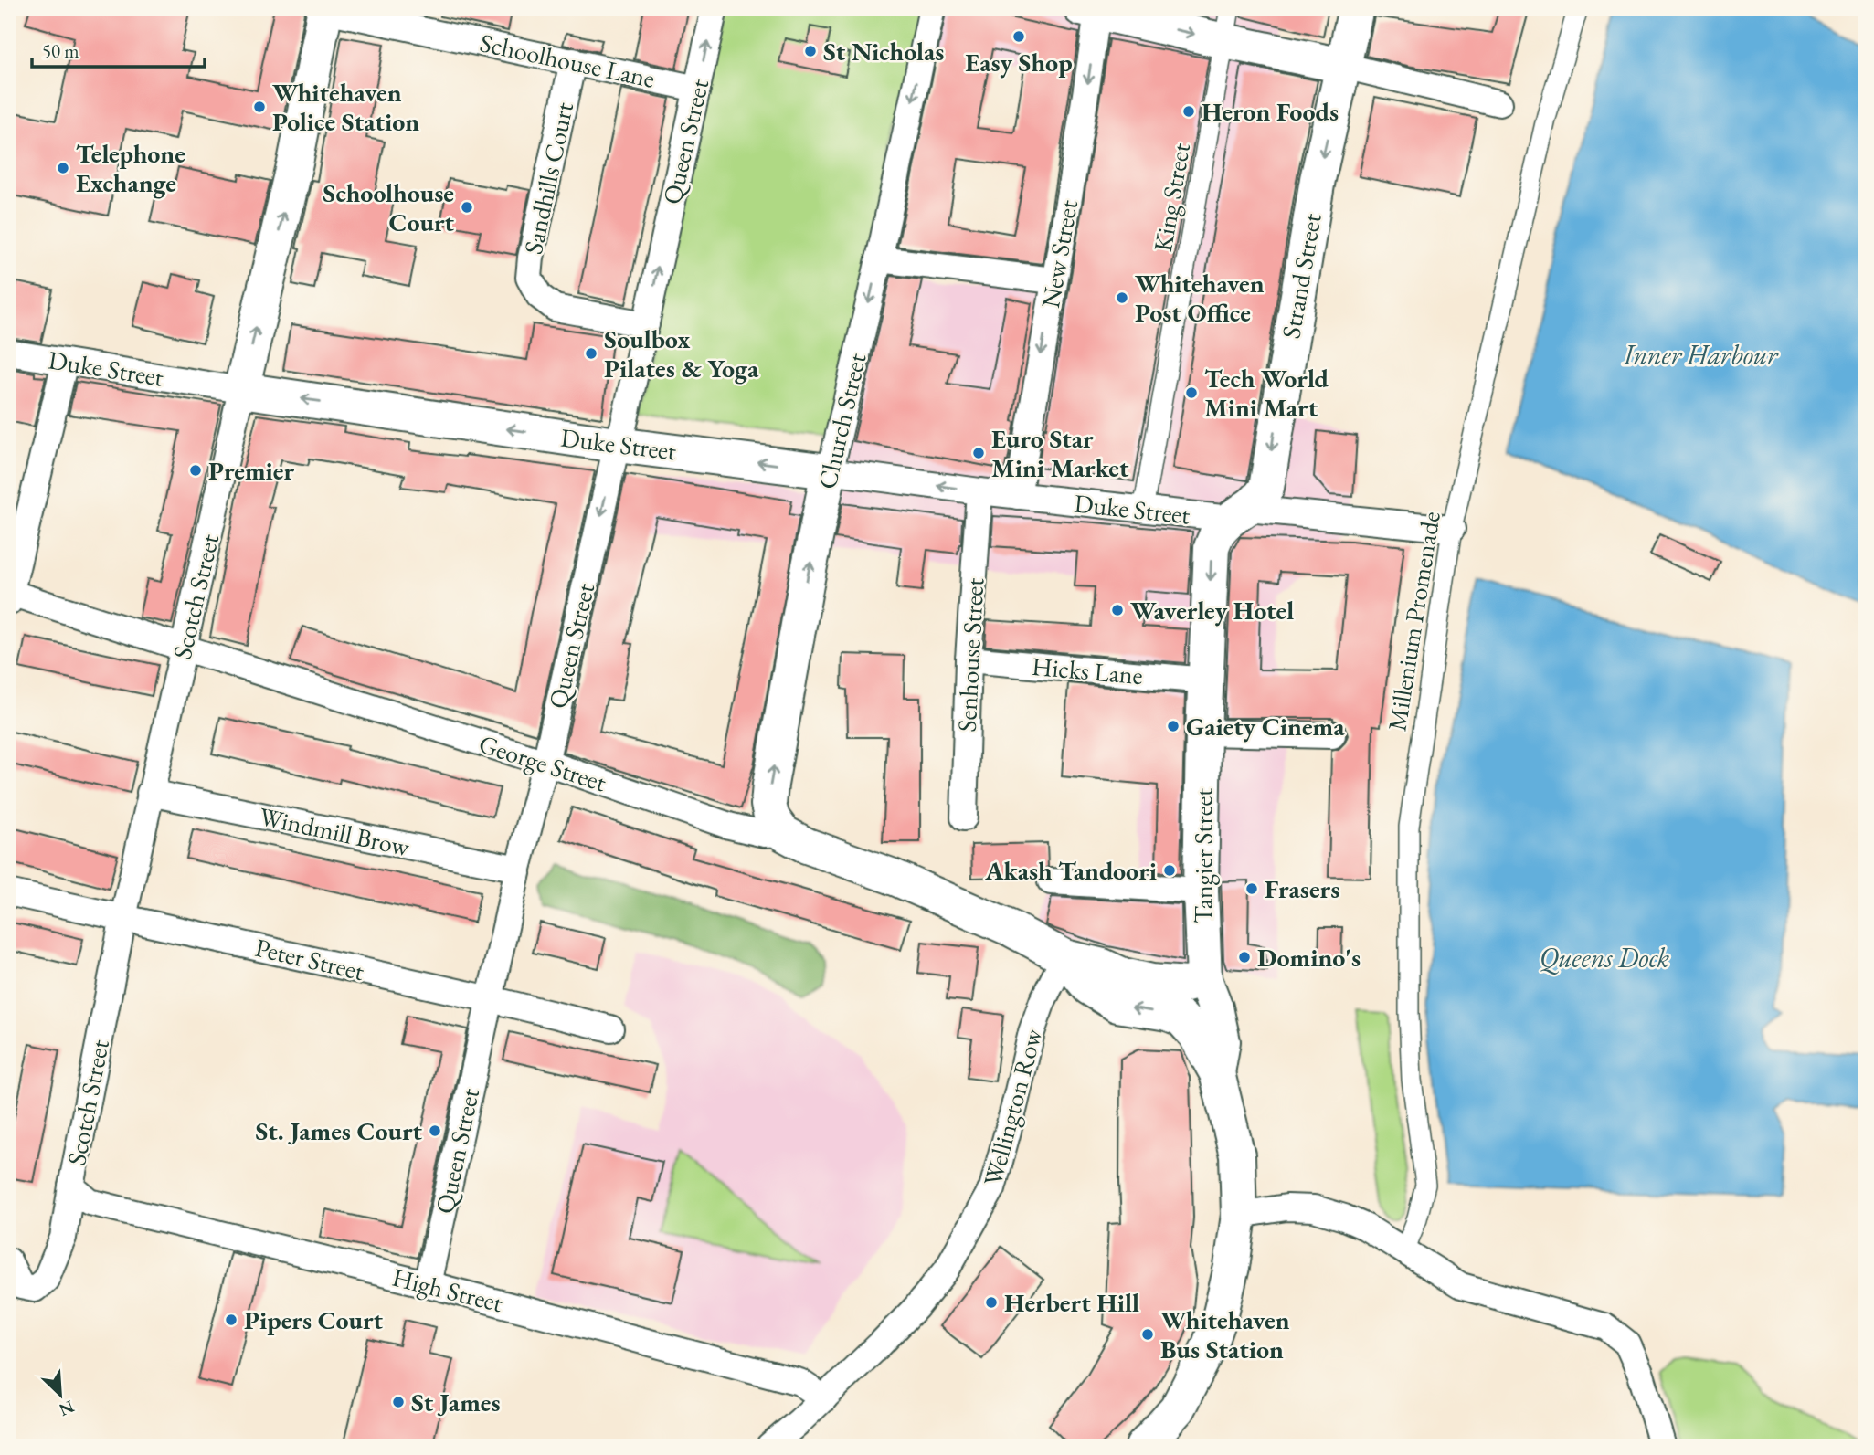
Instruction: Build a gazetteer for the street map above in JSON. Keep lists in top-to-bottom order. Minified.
{"streets":{"main road":["Strand Street","Duke Street","Church Street","Scotch Street","George Street","Tangier Street"],"street":["Schoolhouse Lane","Queen Street","Sandhills Court","King Street","New Street","Millenium Promenade","Senhouse Street","Hicks Lane","Windmill Brow","Peter Street","Wellington Row","High Street"]},"crossings":[["Schoolhouse Lane","Queen Street"],["Schoolhouse Lane","Sandhills Court"],["Schoolhouse Lane","Scotch Street"],["Queen Street","Sandhills Court"],["Queen Street","Duke Street"],["Queen Street","George Street"],["Queen Street","Windmill Brow"],["Queen Street","Peter Street"],["Queen Street","High Street"],["King Street","Duke Street"],["New Street","Duke Street"],["Strand Street","Duke Street"],["Strand Street","Tangier Street"],["Duke Street","Church Street"],["Duke Street","Scotch Street"],["Duke Street","Millenium Promenade"],["Duke Street","Senhouse Street"],["Duke Street","Tangier Street"],["Church Street","George Street"],["Scotch Street","George Street"],["Scotch Street","Windmill Brow"],["Scotch Street","Peter Street"],["Scotch Street","High Street"],["Senhouse Street","Hicks Lane"],["Hicks Lane","Tangier Street"],["George Street","Tangier Street"],["George Street","Wellington Row"],["Wellington Row","High Street"]],"one_way":["New Street","Strand Street","Duke Street"],"water":["Inner Harbour","Queens Dock"],"places":["Easy Shop","St Nicholas","Whitehaven Police Station","Heron Foods","Telephone Exchange","Schoolhouse Court","Whitehaven Post Office","Soulbox Pilates & Yoga","Tech World Mini Mart","Euro Star Mini Market","Premier","Waverley Hotel","Gaiety Cinema","Akash Tandoori","Frasers","Domino's","St. James Court","Herbert Hill","Pipers Court","Whitehaven Bus Station","St James"],"scale_bar":"50 m","north":"bottom right"}
